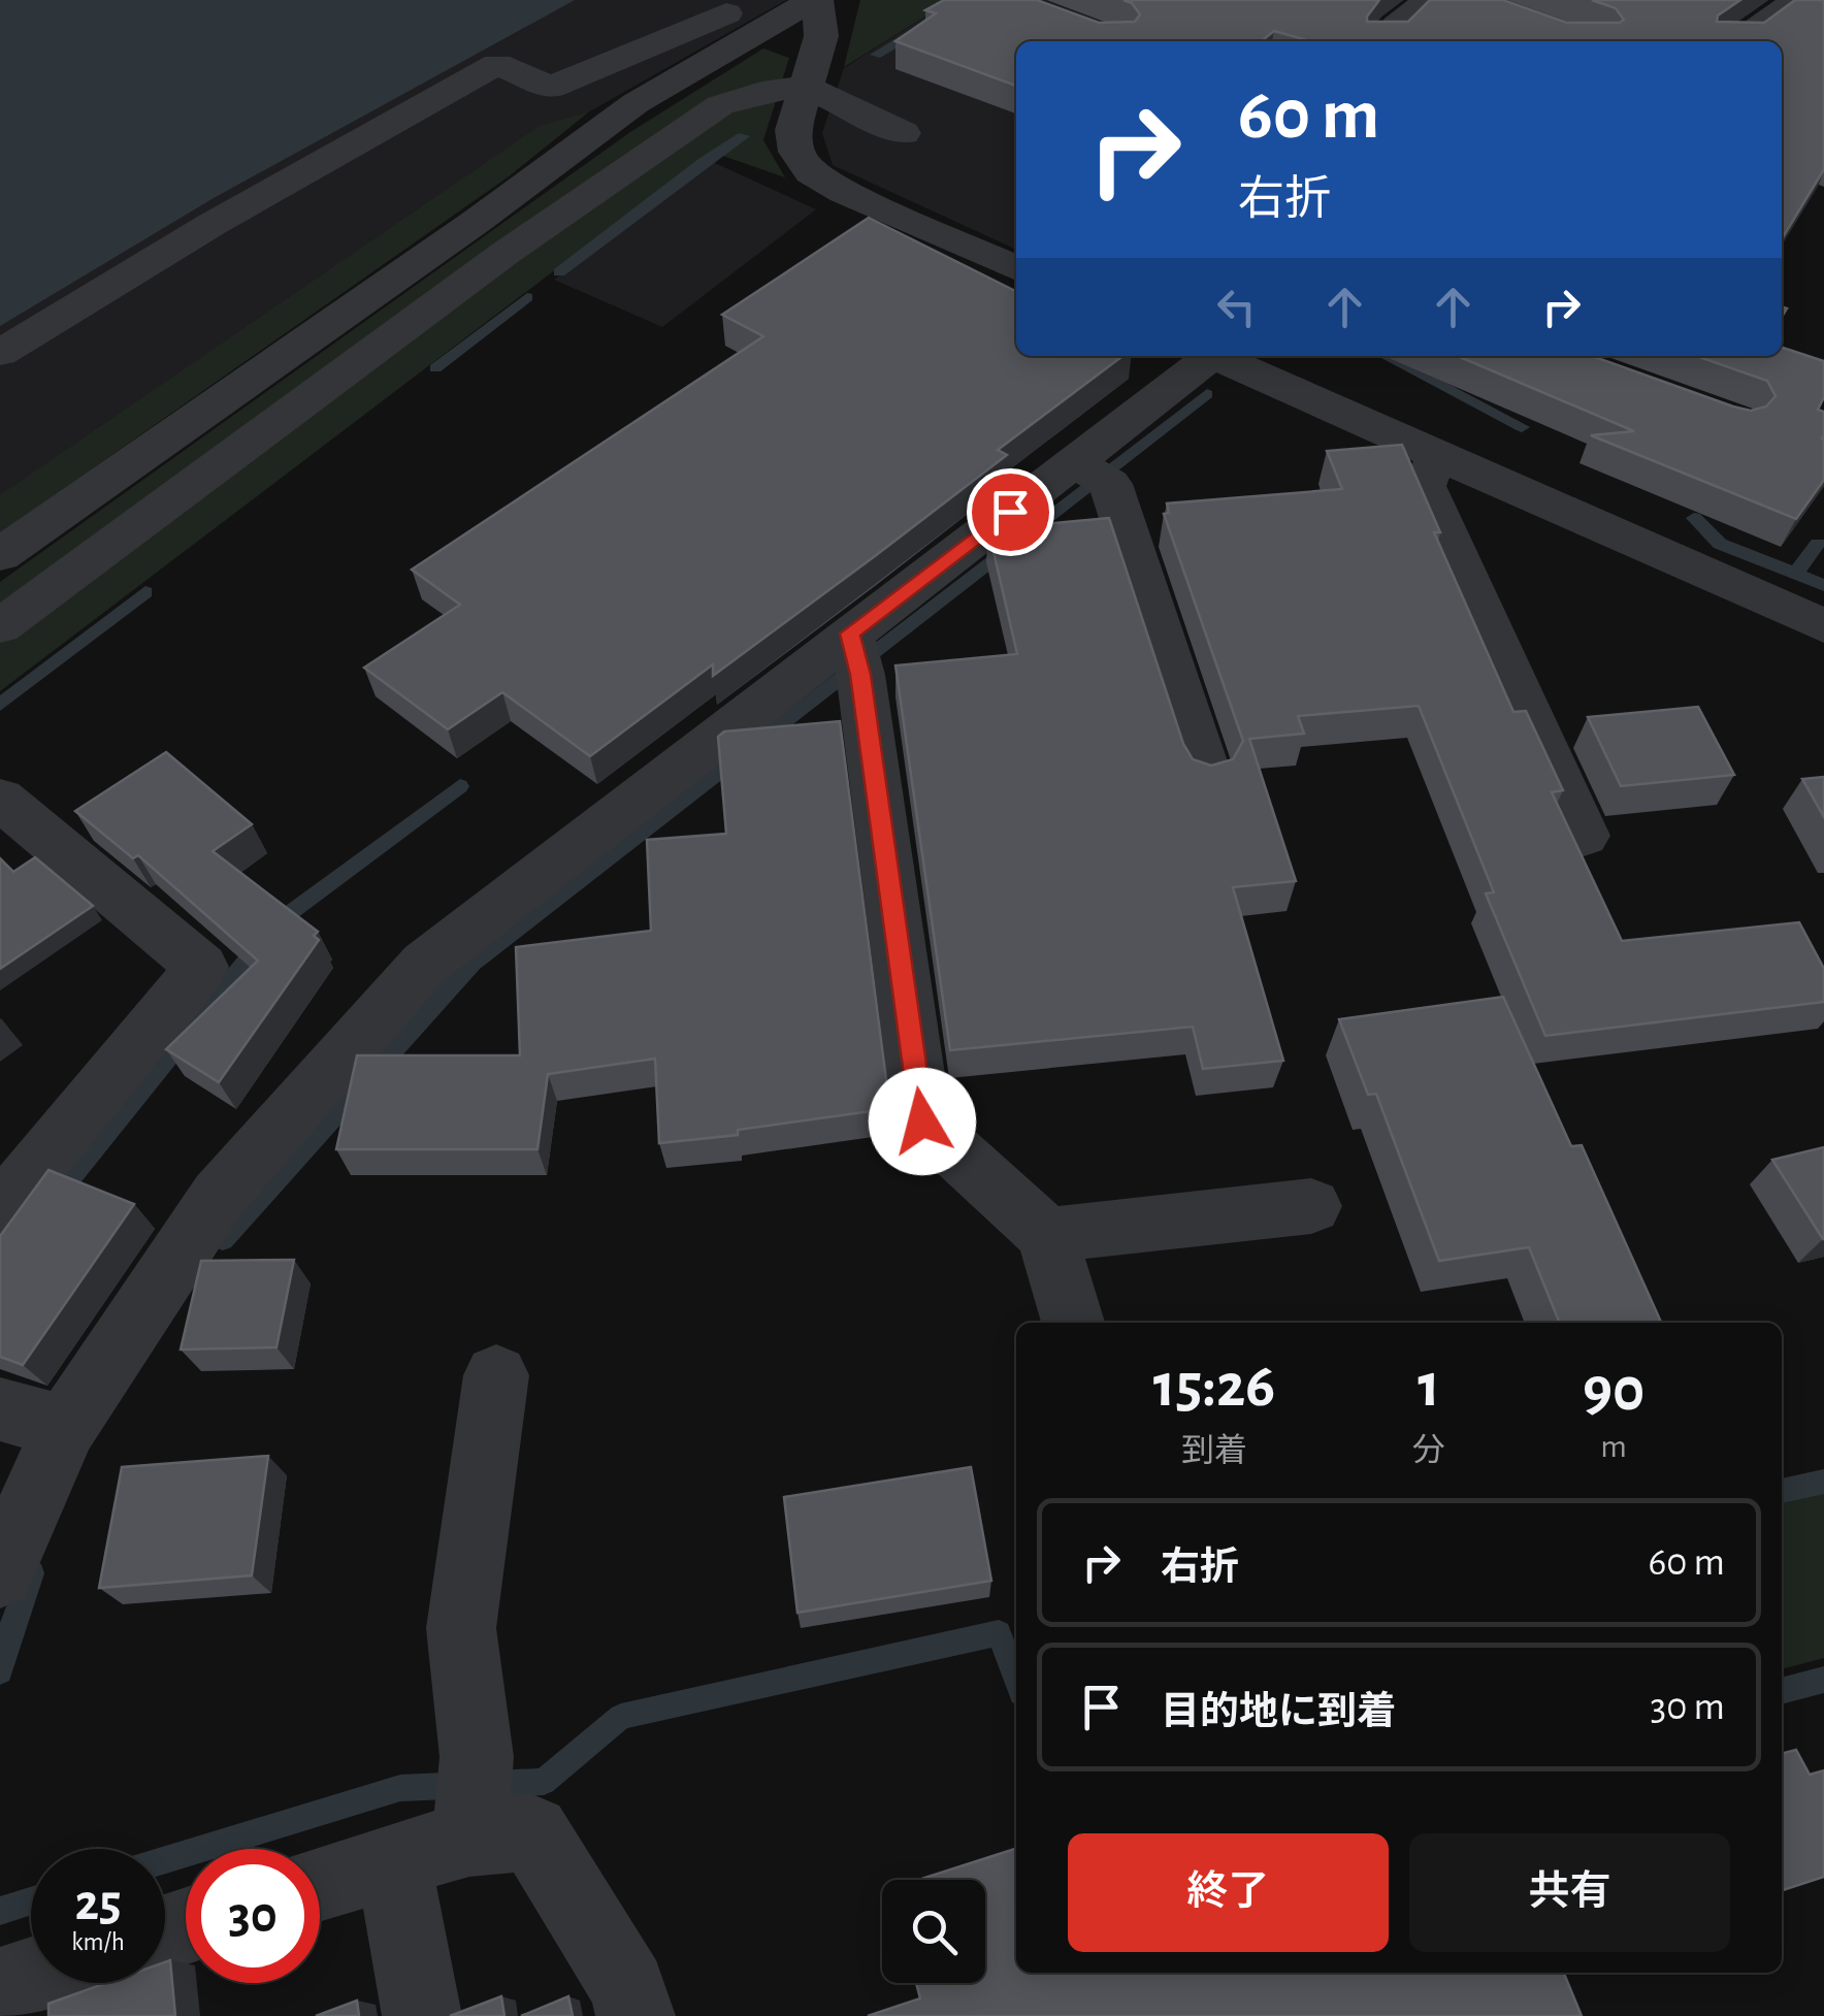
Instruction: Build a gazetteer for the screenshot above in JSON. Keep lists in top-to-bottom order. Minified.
{"page":{"turn":["60 m","右折"],"eta":["15:26","到着","1","分","90","m"],"list":[{"name":"右折","value":"60 m"},{"name":"目的地に到着","value":"30 m"}],"buttons":["終了","共有"],"speed":"25 km/h","limit":"30"}}
